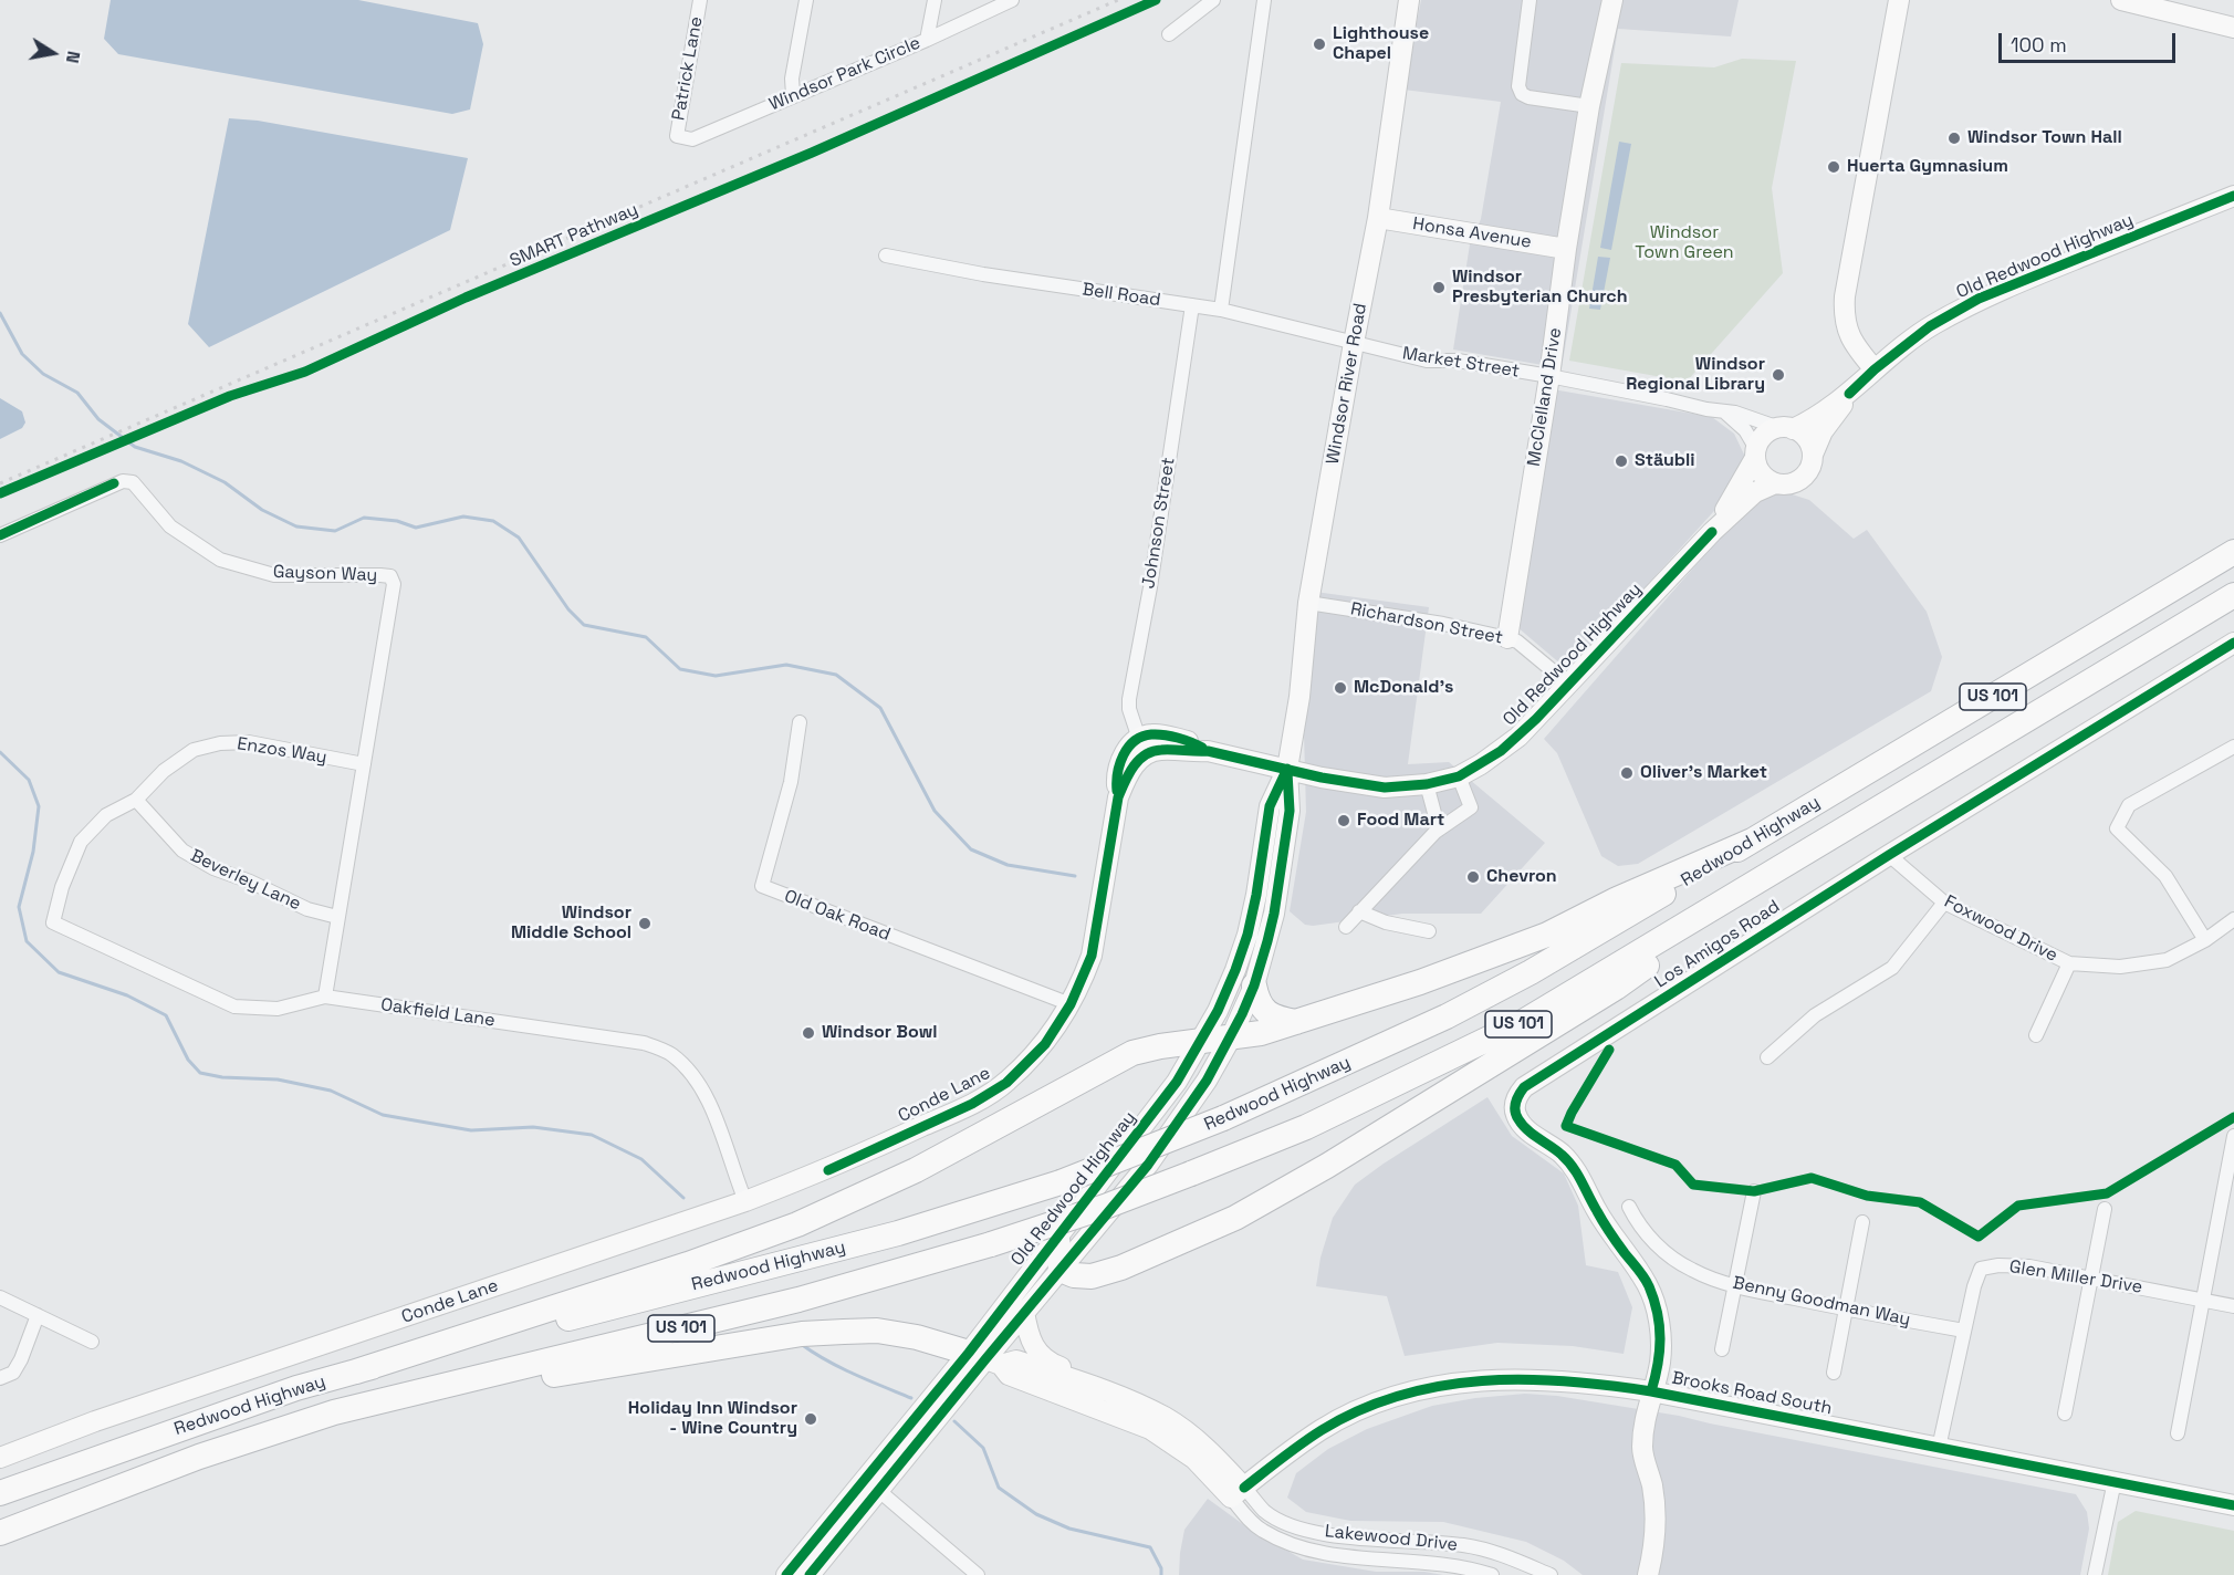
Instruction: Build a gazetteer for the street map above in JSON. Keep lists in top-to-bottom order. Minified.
{"streets":{"highway":["US 101","Redwood Highway"],"street":["Patrick Lane","Windsor Park Circle","Honsa Avenue","Old Redwood Highway","Bell Road","Market Street","Windsor River Road","McClelland Drive","Johnson Street","Gayson Way","Richardson Street","Enzos Way","Beverley Lane","Old Oak Road","Foxwood Drive","Los Amigos Road","Oakfield Lane","Conde Lane","Glen Miller Drive","Benny Goodman Way","Brooks Road South","Lakewood Drive"],"cycle path":["SMART Pathway"]},"crossings":[["Patrick Lane","Windsor Park Circle"],["Honsa Avenue","Windsor River Road"],["Honsa Avenue","McClelland Drive"],["Old Redwood Highway","Market Street"],["Old Redwood Highway","Windsor River Road"],["Old Redwood Highway","Richardson Street"],["Old Redwood Highway","Conde Lane"],["Old Redwood Highway","Lakewood Drive"],["Bell Road","Market Street"],["Bell Road","Windsor River Road"],["Bell Road","Johnson Street"],["Market Street","Windsor River Road"],["Market Street","McClelland Drive"],["Windsor River Road","Richardson Street"],["Windsor River Road","Conde Lane"],["McClelland Drive","Richardson Street"],["Johnson Street","Conde Lane"],["Gayson Way","Enzos Way"],["Enzos Way","Beverley Lane"],["Enzos Way","Oakfield Lane"],["Old Oak Road","Conde Lane"],["Foxwood Drive","Los Amigos Road"],["Los Amigos Road","Brooks Road South"],["Oakfield Lane","Conde Lane"],["Glen Miller Drive","Benny Goodman Way"],["Glen Miller Drive","Brooks Road South"],["Brooks Road South","Lakewood Drive"]],"parks":["Windsor Town Green"],"places":["Lighthouse Chapel","Windsor Town Hall","Huerta Gymnasium","Windsor Presbyterian Church","Windsor Regional Library","Stäubli","McDonald's","Oliver's Market","Food Mart","Chevron","Windsor Middle School","Windsor Bowl","Holiday Inn Windsor - Wine Country"],"scale_bar":"100 m","north":"right"}
